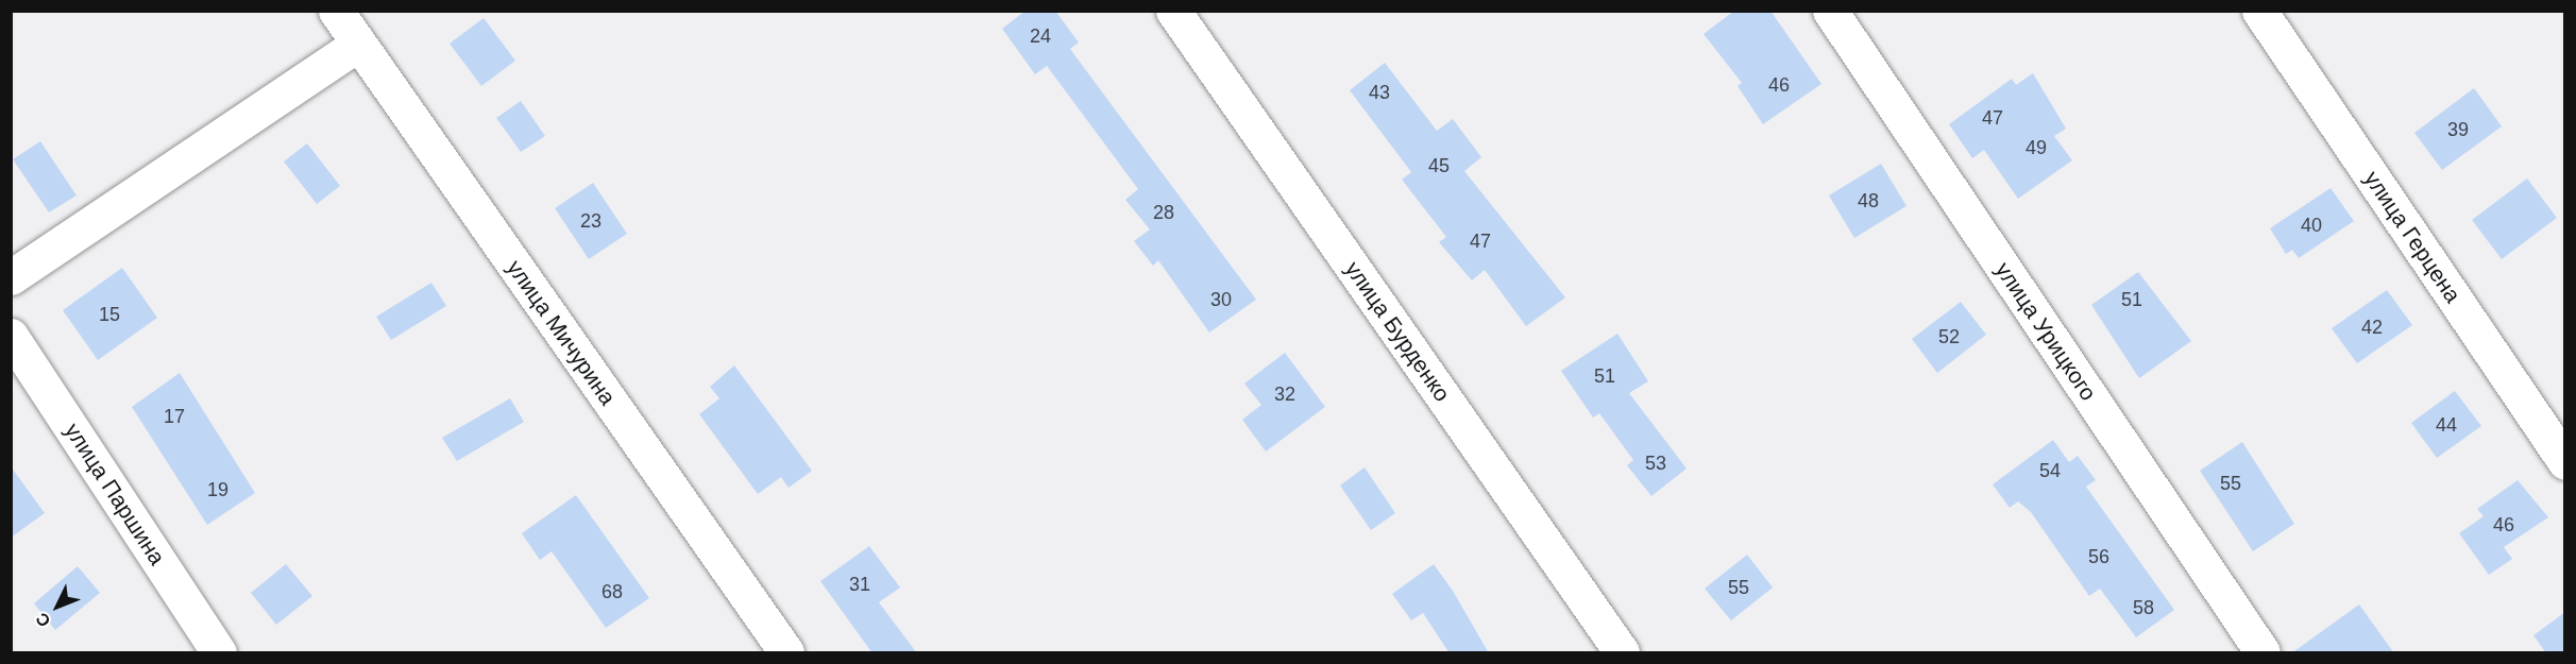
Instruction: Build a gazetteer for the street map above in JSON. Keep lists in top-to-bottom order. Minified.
{"streets":{"street":["улица Герцена","улица Бурденко","улица Урицкого","улица Мичурина","улица Паршина"]},"house_numbers":["24","46","43","47","39","49","45","48","28","23","40","47","30","51","15","42","52","51","32","17","44","53","54","55","19","46","56","31","55","68","58"],"north":"bottom left"}
